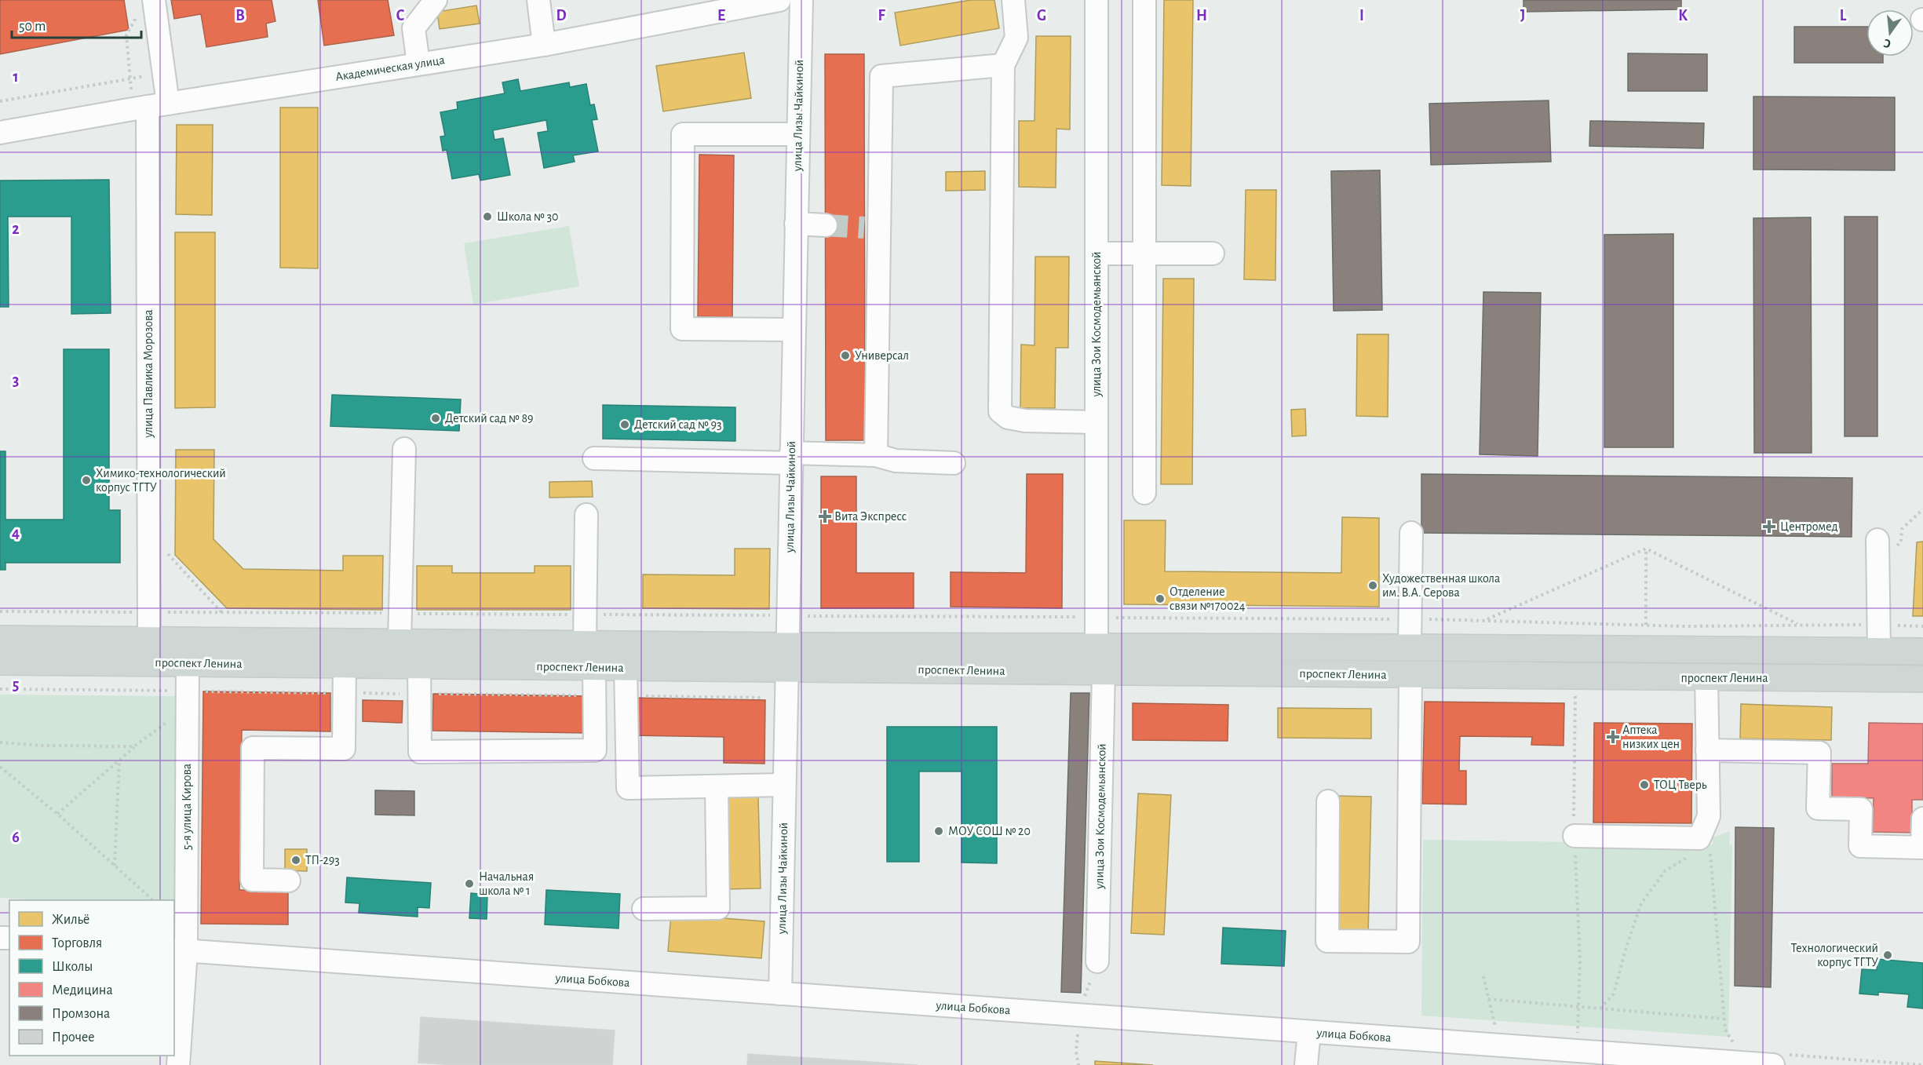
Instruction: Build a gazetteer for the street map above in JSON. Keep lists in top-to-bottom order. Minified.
{"streets":{"main road":["проспект Ленина"],"street":["Академическая улица","улица Лизы Чайкиной","улица Зои Космодемьянской","улица Павлика Морозова","5-я улица Кирова","улица Бобкова"]},"crossings":[["Академическая улица","улица Павлика Морозова"],["улица Лизы Чайкиной","проспект Ленина"],["улица Лизы Чайкиной","улица Бобкова"],["улица Зои Космодемьянской","проспект Ленина"],["улица Павлика Морозова","проспект Ленина"],["проспект Ленина","5-я улица Кирова"],["5-я улица Кирова","улица Бобкова"]],"places":{"other":["Школа № 30","Универсал","Детский сад № 89","Детский сад № 93","Химико-технологический корпус ТГТУ","Художественная школа им. В.А. Серова","Отделение связи №170024","ТОЦ Тверь","МОУ СОШ № 20","ТП-293","Начальная школа № 1","Технологический корпус ТГТУ"],"health":["Вита Экспресс","Центромед","Аптека низких цен"]},"legend":["Жильё","Торговля","Школы","Медицина","Промзона","Прочее"],"scale_bar":"50 m","north":"bottom","grid":{"columns":["B","C","D","E","F","G","H","I","J","K","L"],"rows":["1","2","3","4","5","6"]}}
